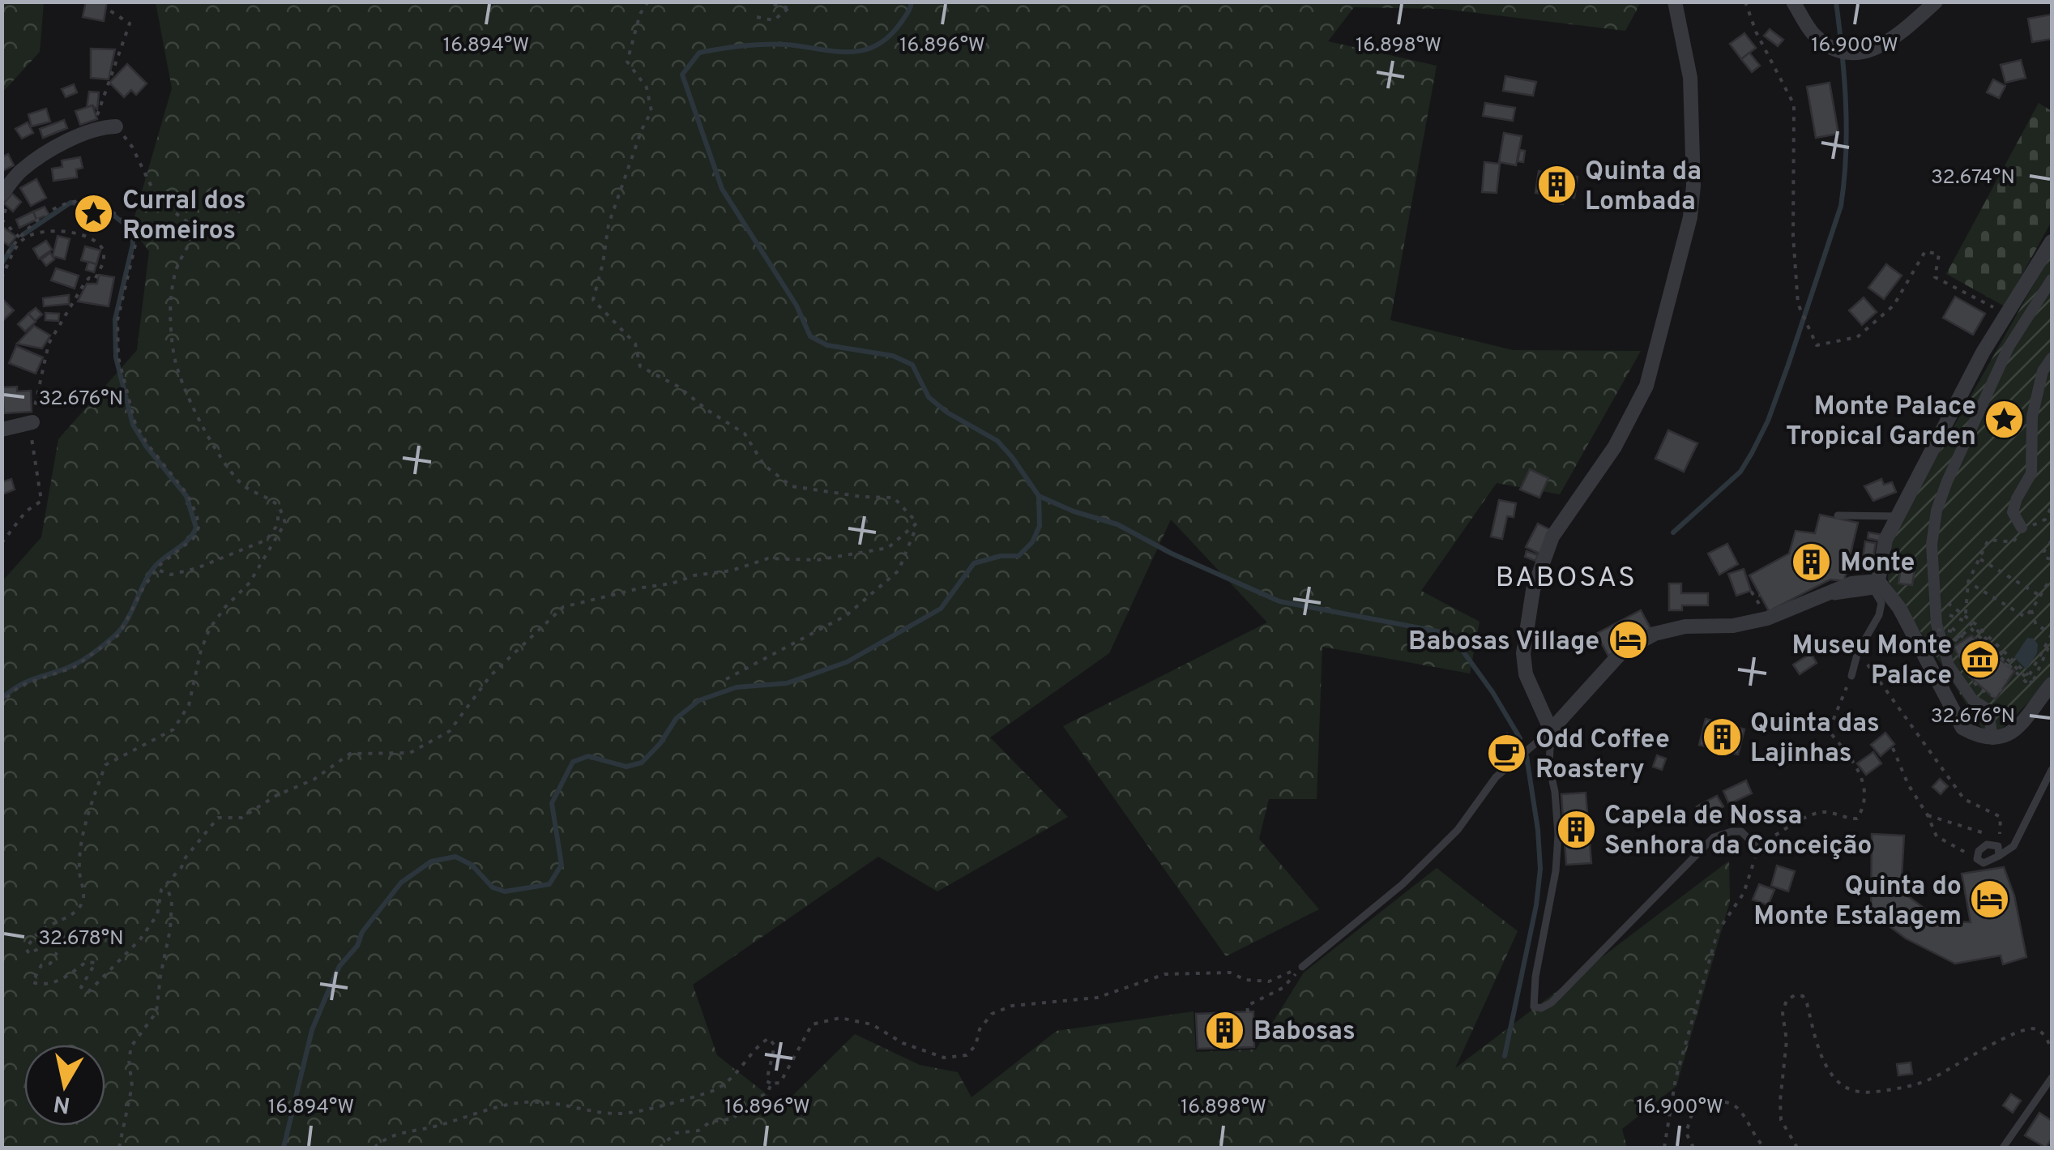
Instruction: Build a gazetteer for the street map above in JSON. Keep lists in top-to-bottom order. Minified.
{"districts":["BABOSAS"],"places":{"building":["Quinta da Lombada","Monte","Quinta das Lajinhas","Capela de Nossa Senhora da Conceição","Babosas"],"place":["Curral dos Romeiros","Monte Palace Tropical Garden"],"hotel":["Babosas Village","Quinta do Monte Estalagem"],"museum":["Museu Monte Palace"],"cafe":["Odd Coffee Roastery"]},"north":"bottom","coordinates":["16.894°W","16.896°W","16.898°W","16.900°W","32.674°N","32.676°N","32.678°N"]}
